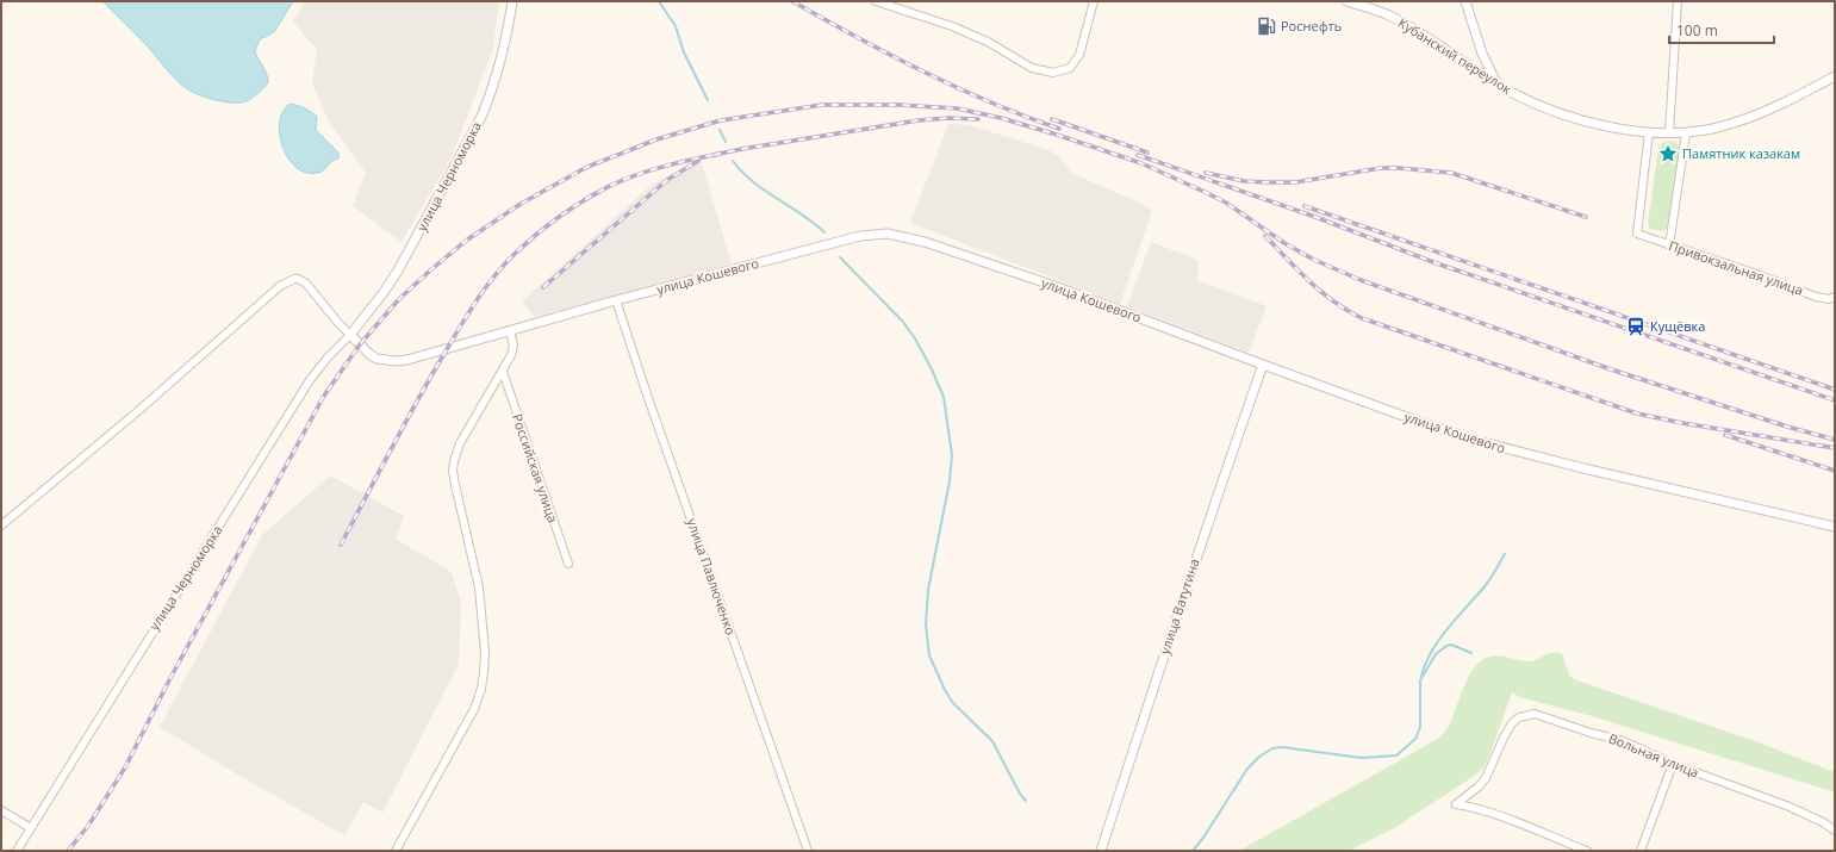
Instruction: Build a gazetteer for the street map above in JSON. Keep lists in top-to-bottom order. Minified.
{"streets":{"street":["Кубанский переулок","улица Черноморка","Привокзальная улица","улица Кошевого","Российская улица","улица Павлюченко","улица Ватутина","Вольная улица"]},"crossings":[["Кубанский переулок","Привокзальная улица"],["улица Черноморка","улица Кошевого"],["улица Кошевого","улица Павлюченко"],["улица Кошевого","улица Ватутина"]],"places":{"fuel station":["Роснефть"],"place":["Памятник казакам"],"station":["Кущёвка"]},"scale_bar":"100 m"}
